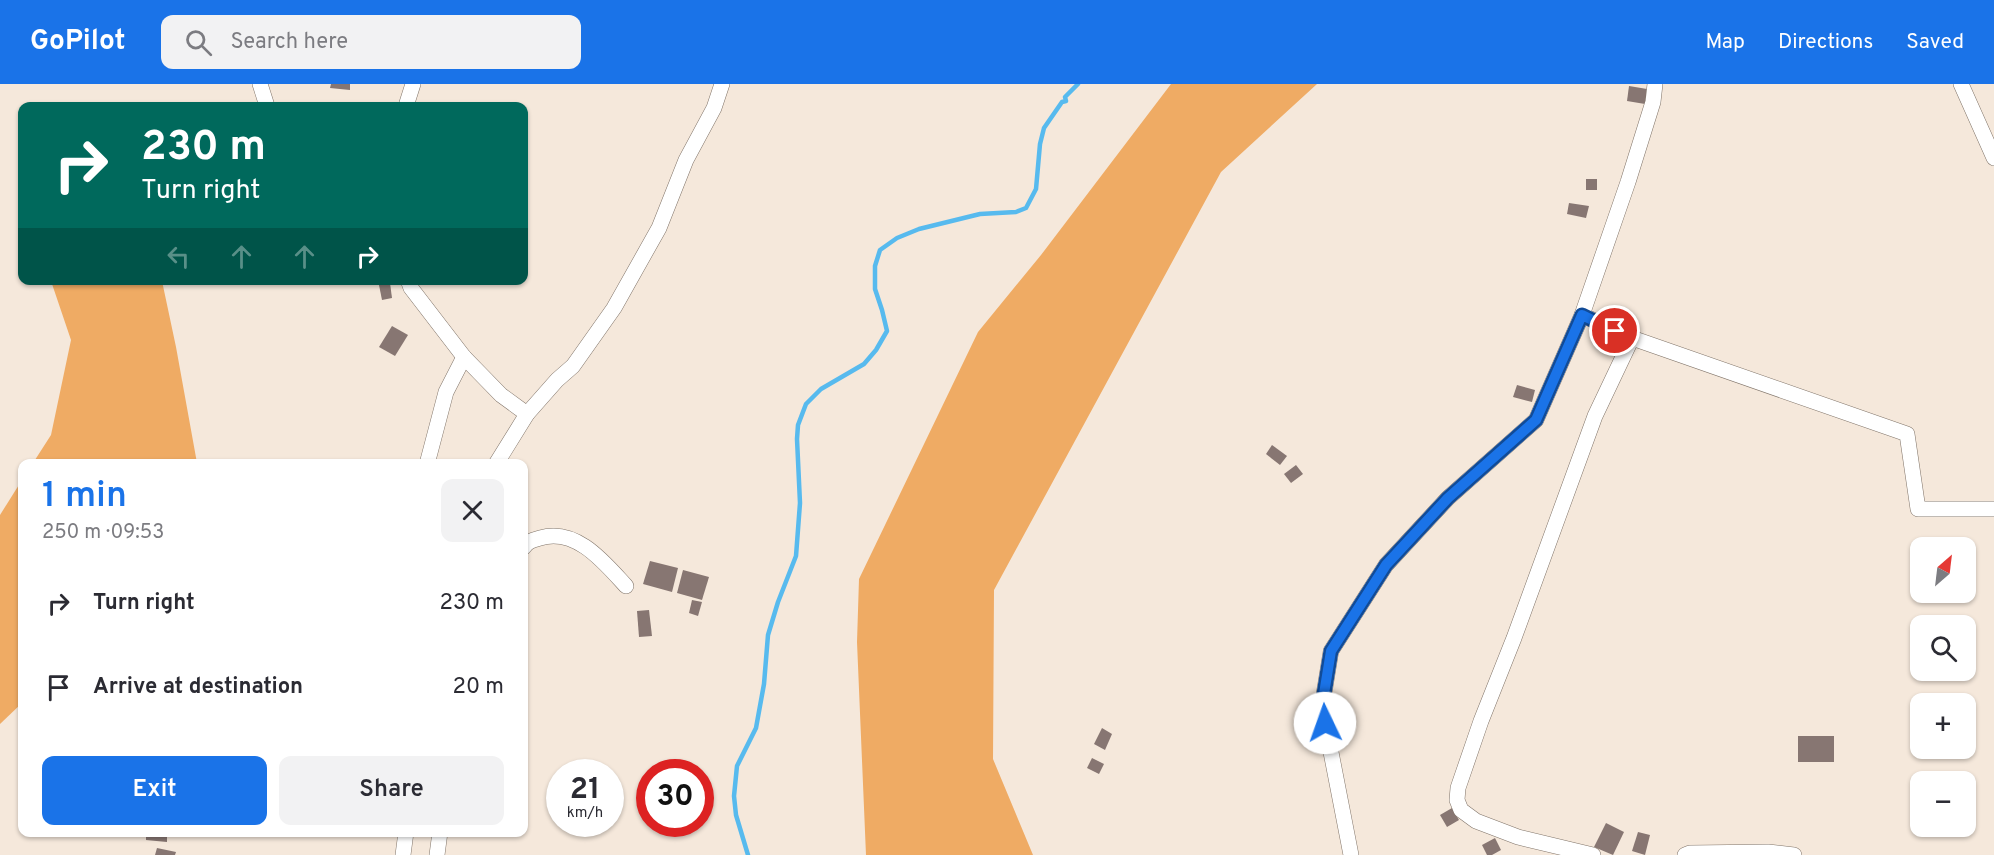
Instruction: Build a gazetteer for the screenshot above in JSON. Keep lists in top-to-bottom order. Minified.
{"north":"top right","page":{"header":"GoPilot","search":"Search here","nav":["Map","Directions","Saved"],"turn":["230 m","Turn right"],"heading":["1 min","250 m · 09:53"],"map_buttons":["+","−"],"list":[{"name":"Turn right","value":"230 m"},{"name":"Arrive at destination","value":"20 m"}],"buttons":["Exit","Share"],"speed":"21 km/h","limit":"30"}}
